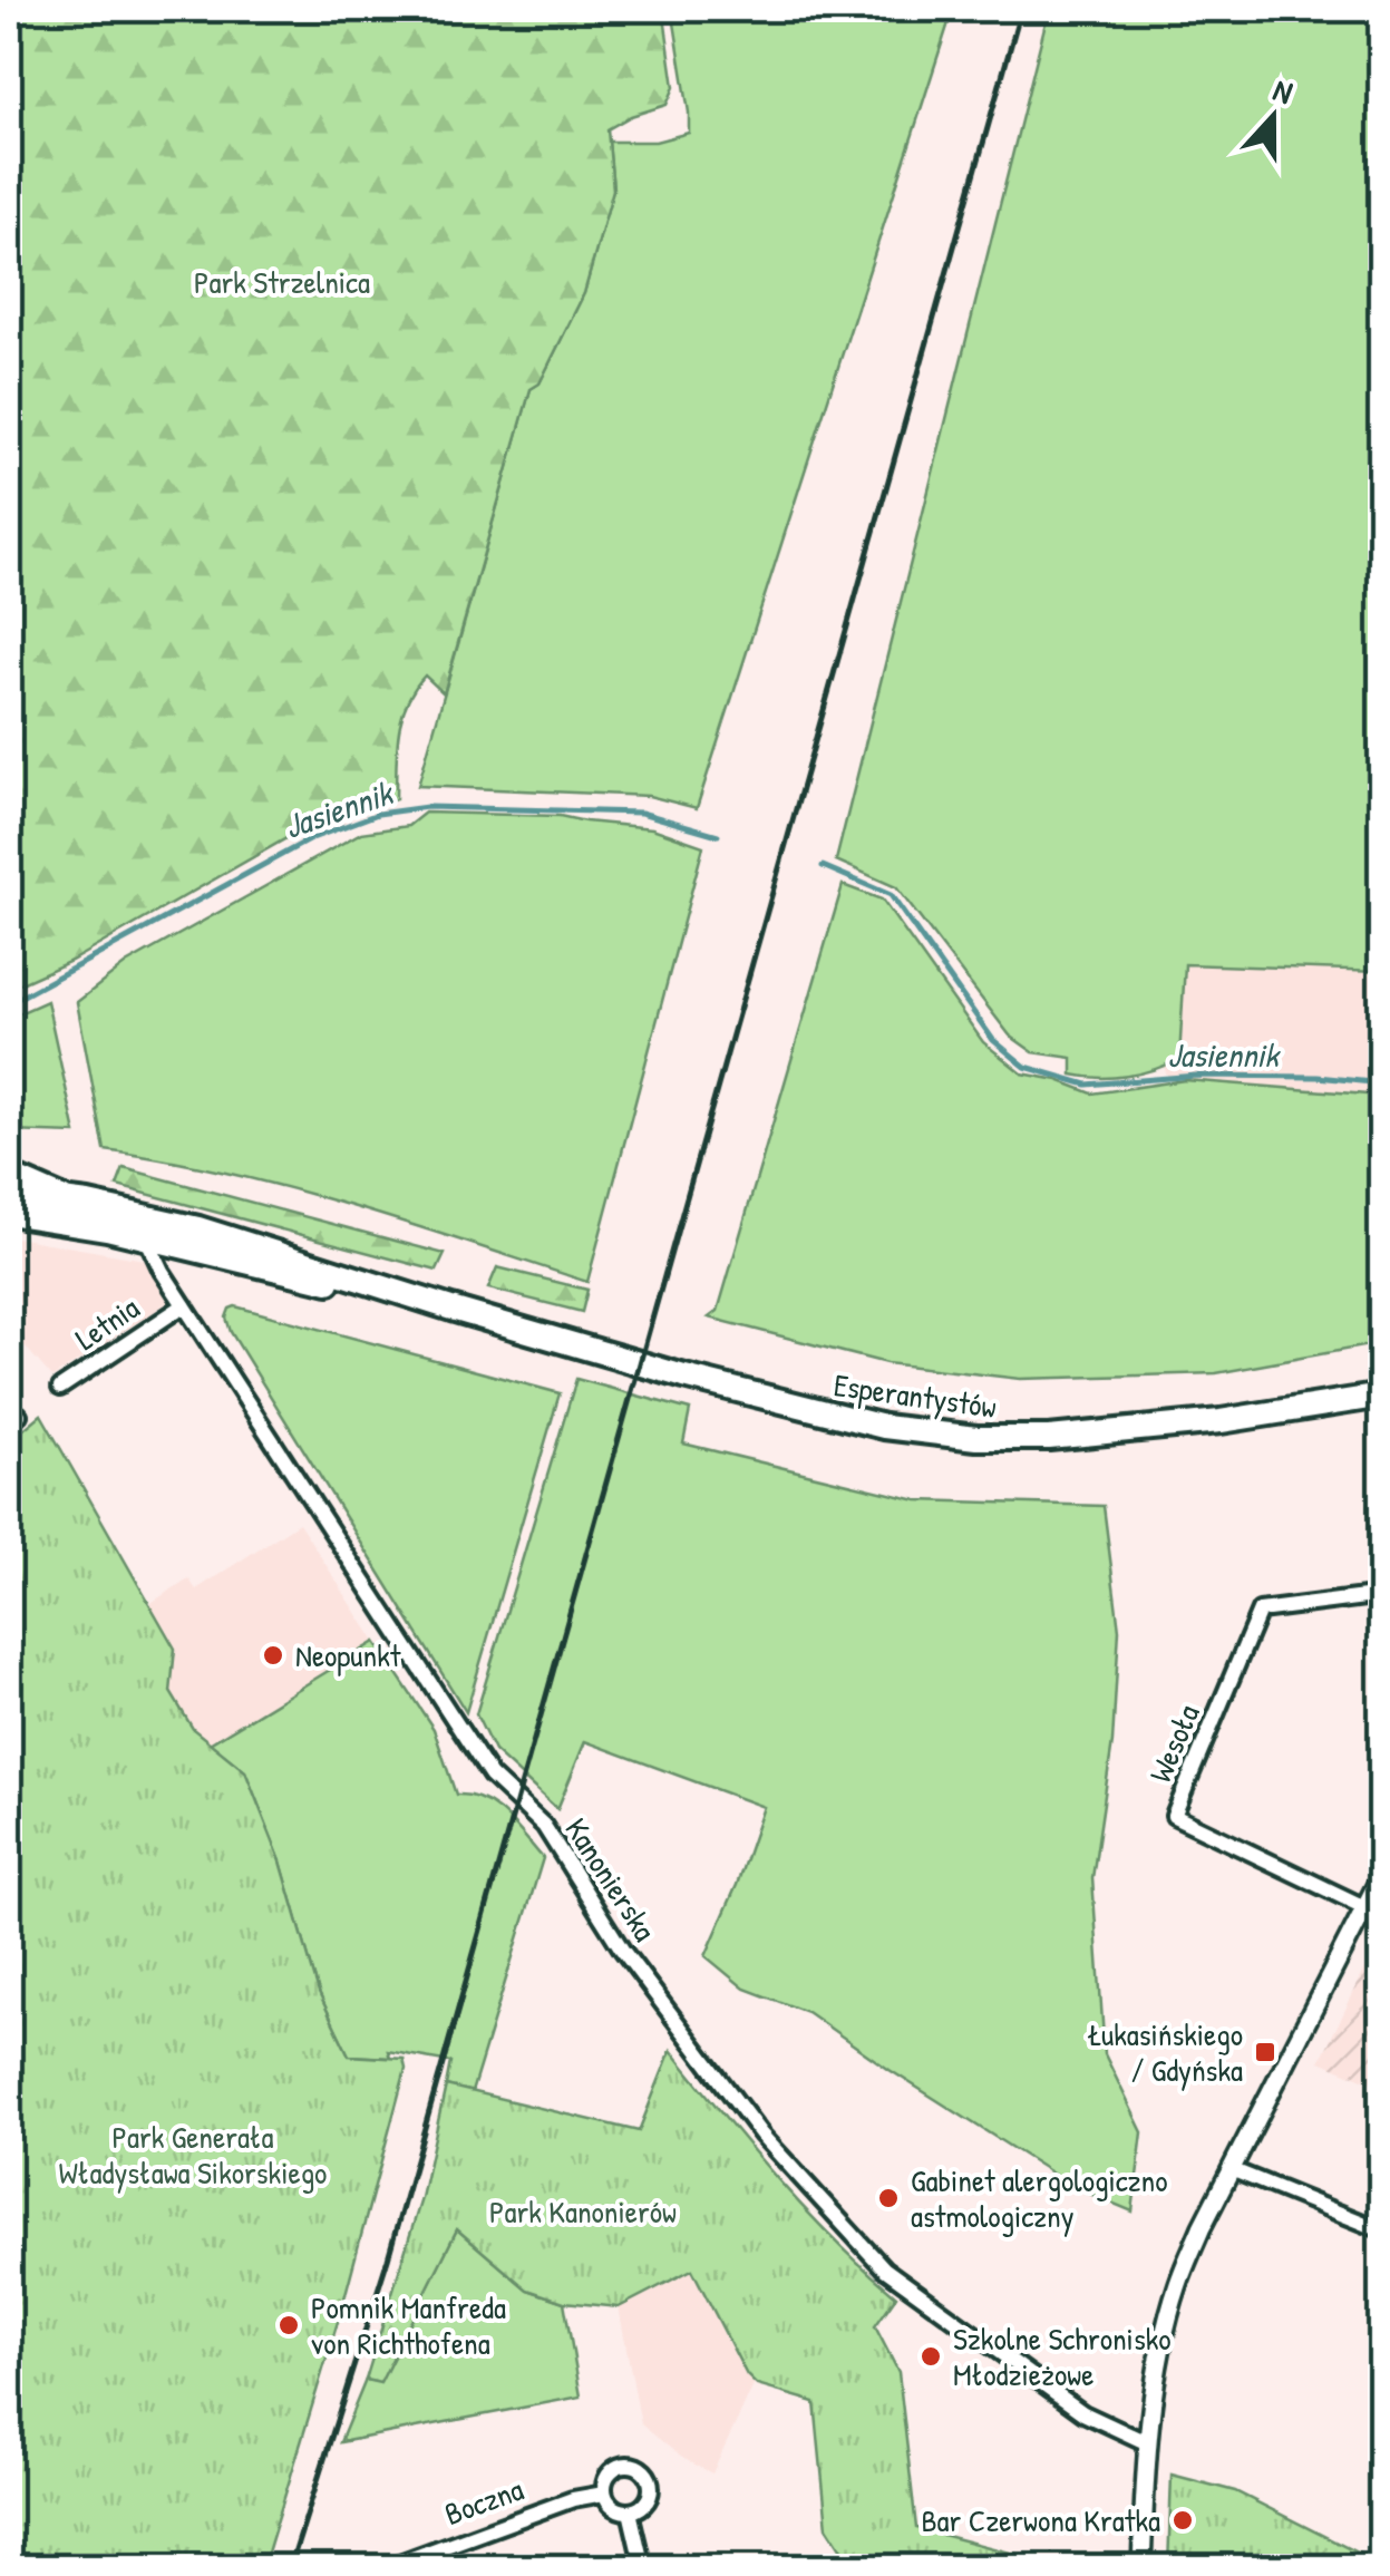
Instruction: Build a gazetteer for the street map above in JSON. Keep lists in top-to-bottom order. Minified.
{"streets":{"main road":["Esperantystów"],"street":["Letnia","Wesoła","Kanonierska","Boczna"]},"crossings":[["Letnia","Kanonierska"],["Esperantystów","Kanonierska"]],"water":["Jasiennik"],"parks":["Park Strzelnica","Park Generała Władysława Sikorskiego","Park Kanonierów"],"places":{"other":["Neopunkt","Gabinet alergologiczno astmologiczny","Pomnik Manfreda von Richthofena","Szkolne Schronisko Młodzieżowe","Bar Czerwona Kratka"],"transit":["Łukasińskiego / Gdyńska"]},"north":"top"}
